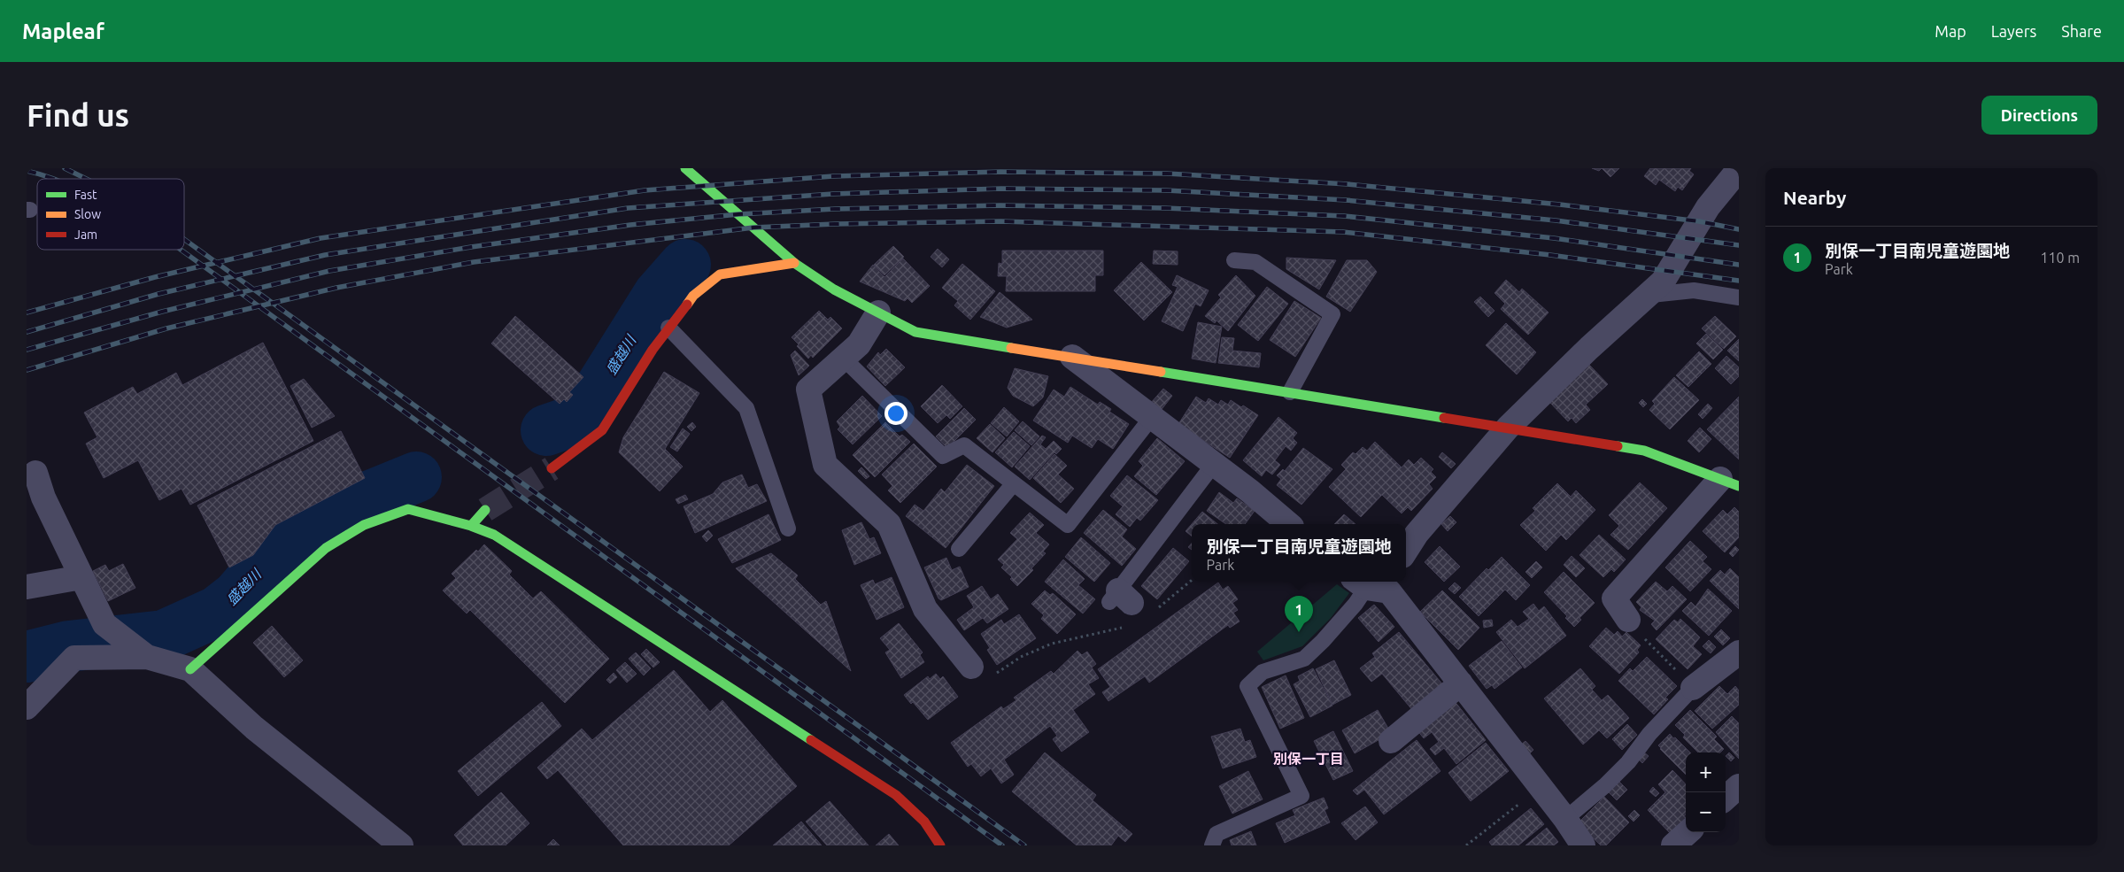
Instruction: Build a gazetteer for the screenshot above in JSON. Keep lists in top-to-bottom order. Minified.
{"districts":["別保一丁目"],"water":["盛越川"],"legend":["Fast","Slow","Jam"],"page":{"header":"Mapleaf","nav":["Map","Layers","Share"],"buttons":"Directions","title":"Find us","heading":"Nearby","list":[{"mark":"1","name":"別保一丁目南児童遊園地","note":"Park","value":"110 m"}],"popup":["別保一丁目南児童遊園地","Park"],"pins":"1","map_buttons":["+","−"]}}
